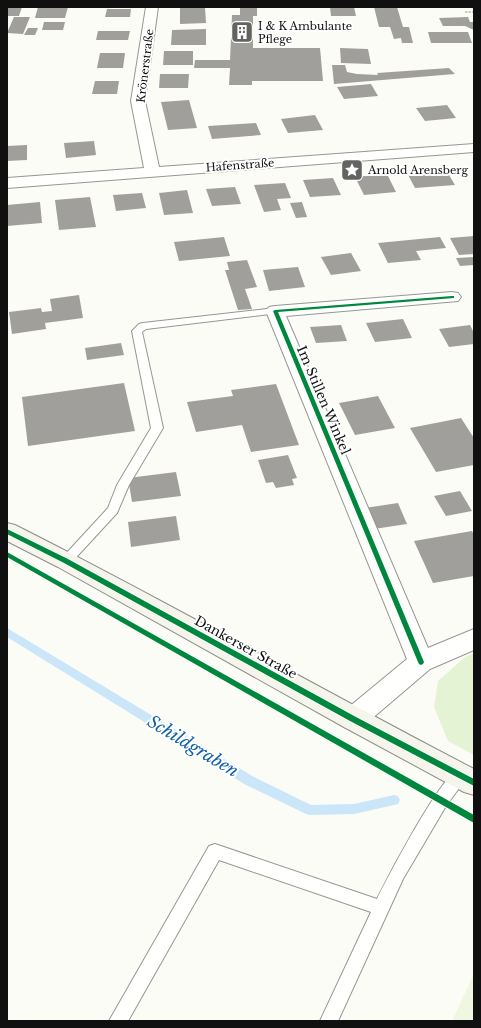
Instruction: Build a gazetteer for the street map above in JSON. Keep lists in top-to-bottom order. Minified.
{"streets":{"main road":["Dankerser Straße"],"street":["Krönerstraße","Hafenstraße","Im Stillen Winkel"]},"crossings":[["Krönerstraße","Hafenstraße"]],"water":["Schildgraben"],"places":{"building":["I & K Ambulante Pflege"],"place":["Arnold Arensberg"]}}
